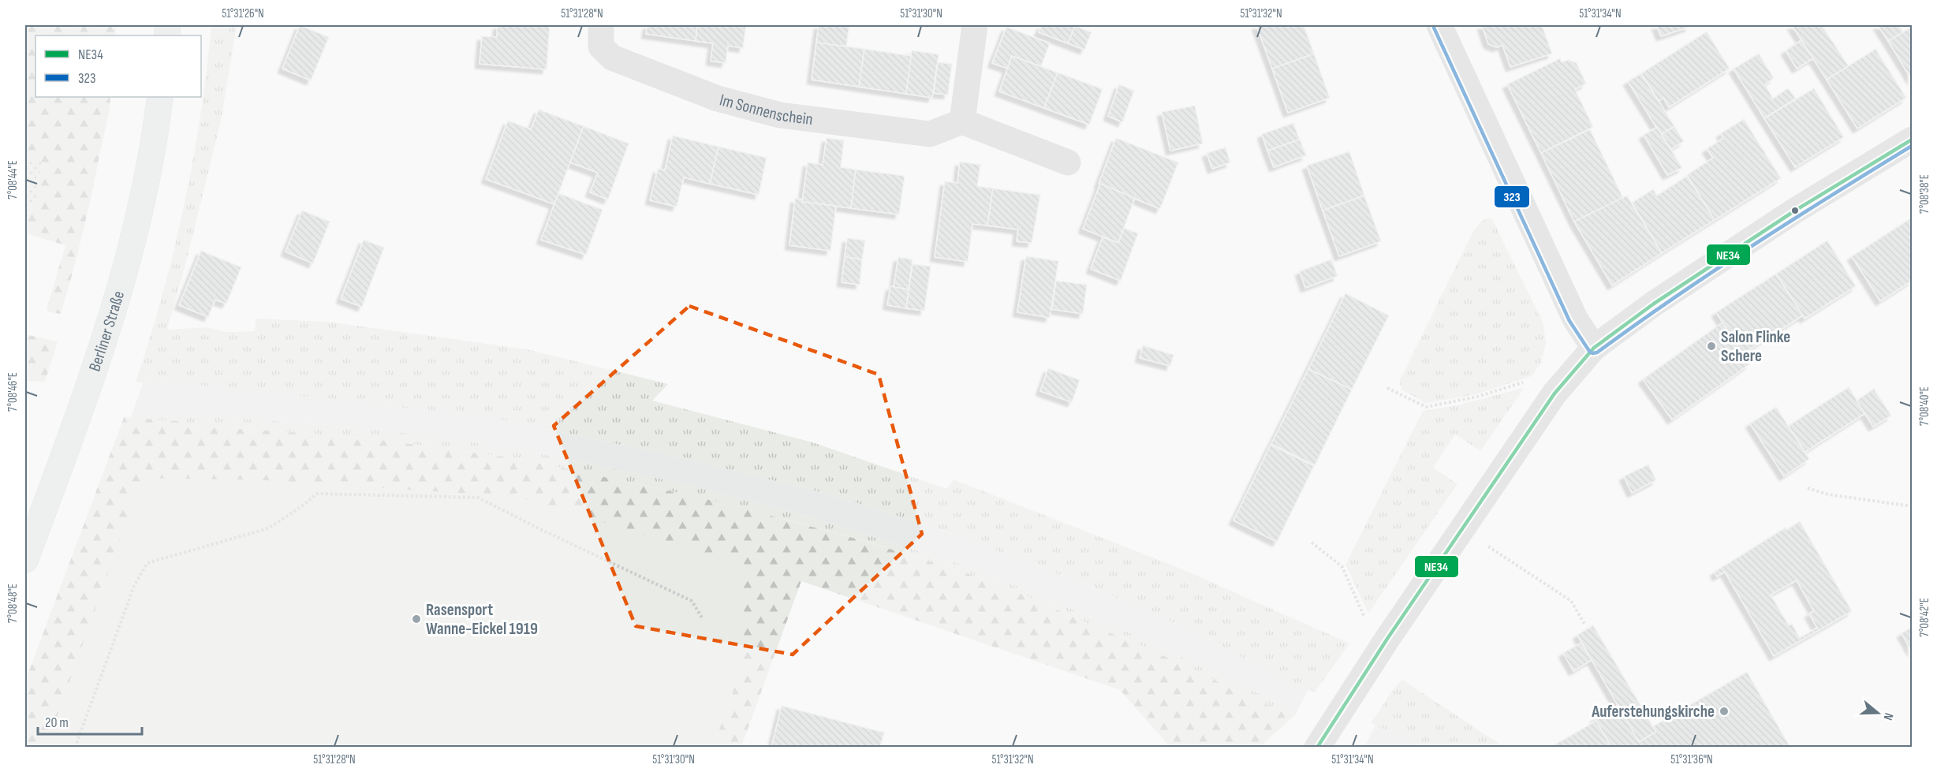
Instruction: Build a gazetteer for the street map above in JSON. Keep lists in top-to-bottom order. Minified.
{"streets":{"main road":["Berliner Straße"],"street":["Im Sonnenschein"]},"places":["Salon Flinke Schere","Rasensport Wanne-Eickel 1919","Auferstehungskirche"],"lines":["transit line 323","transit line NE34"],"legend":["NE34","323"],"scale_bar":"20 m","north":"right","coordinates":["51°31'26\"N","51°31'28\"N","51°31'30\"N","51°31'32\"N","51°31'34\"N","7°08'44\"E","7°08'38\"E","7°08'46\"E","7°08'40\"E","7°08'48\"E","7°08'42\"E","51°31'36\"N"]}
